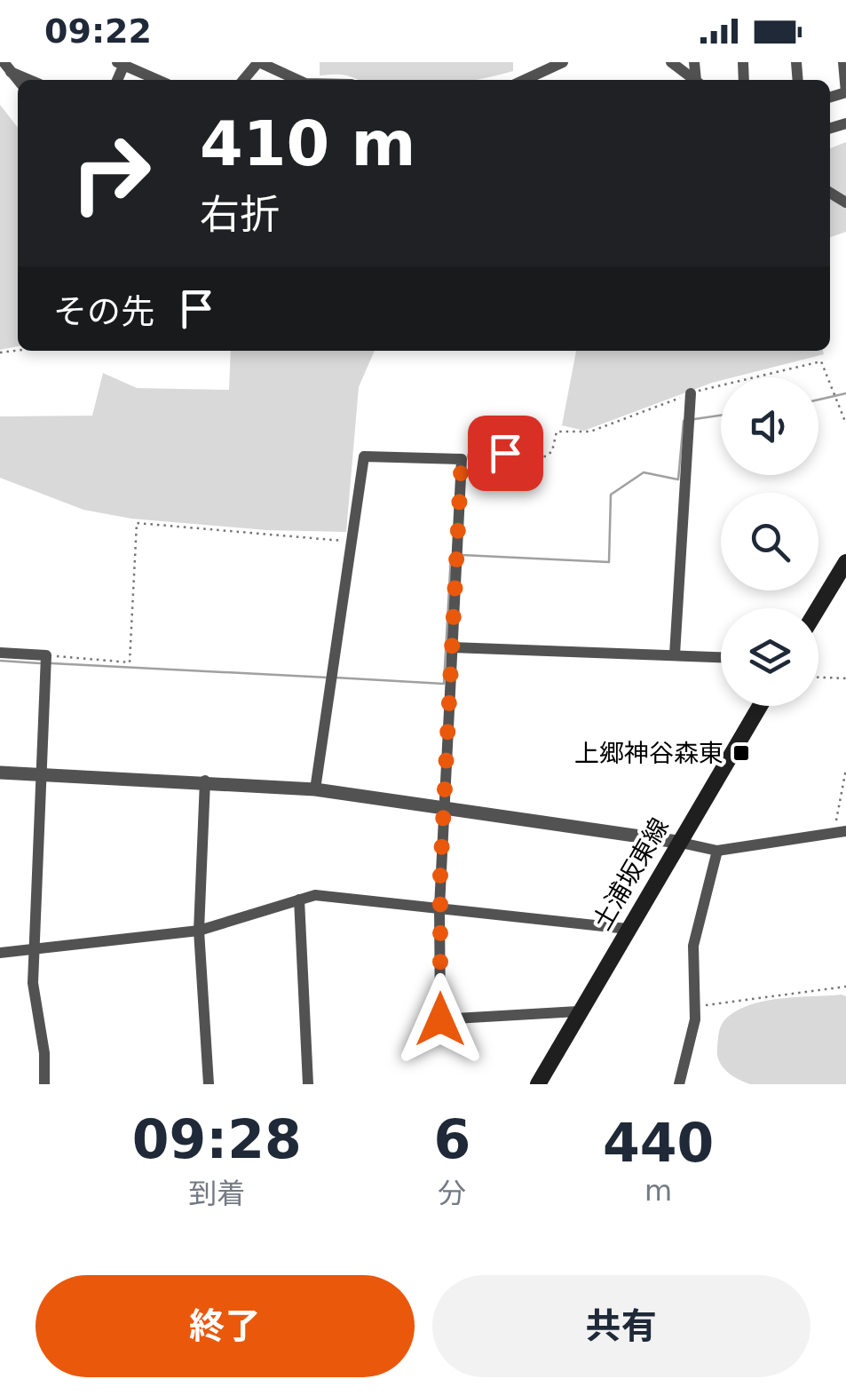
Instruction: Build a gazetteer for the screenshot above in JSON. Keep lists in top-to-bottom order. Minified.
{"streets":{"main road":["土浦坂東線"]},"places":{"transit":["上郷神谷森東"]},"page":{"status":"09:22","turn":["410 m","右折"],"then":"その先","eta":["09:28","到着","6","分","440","m"],"buttons":["終了","共有"]}}
